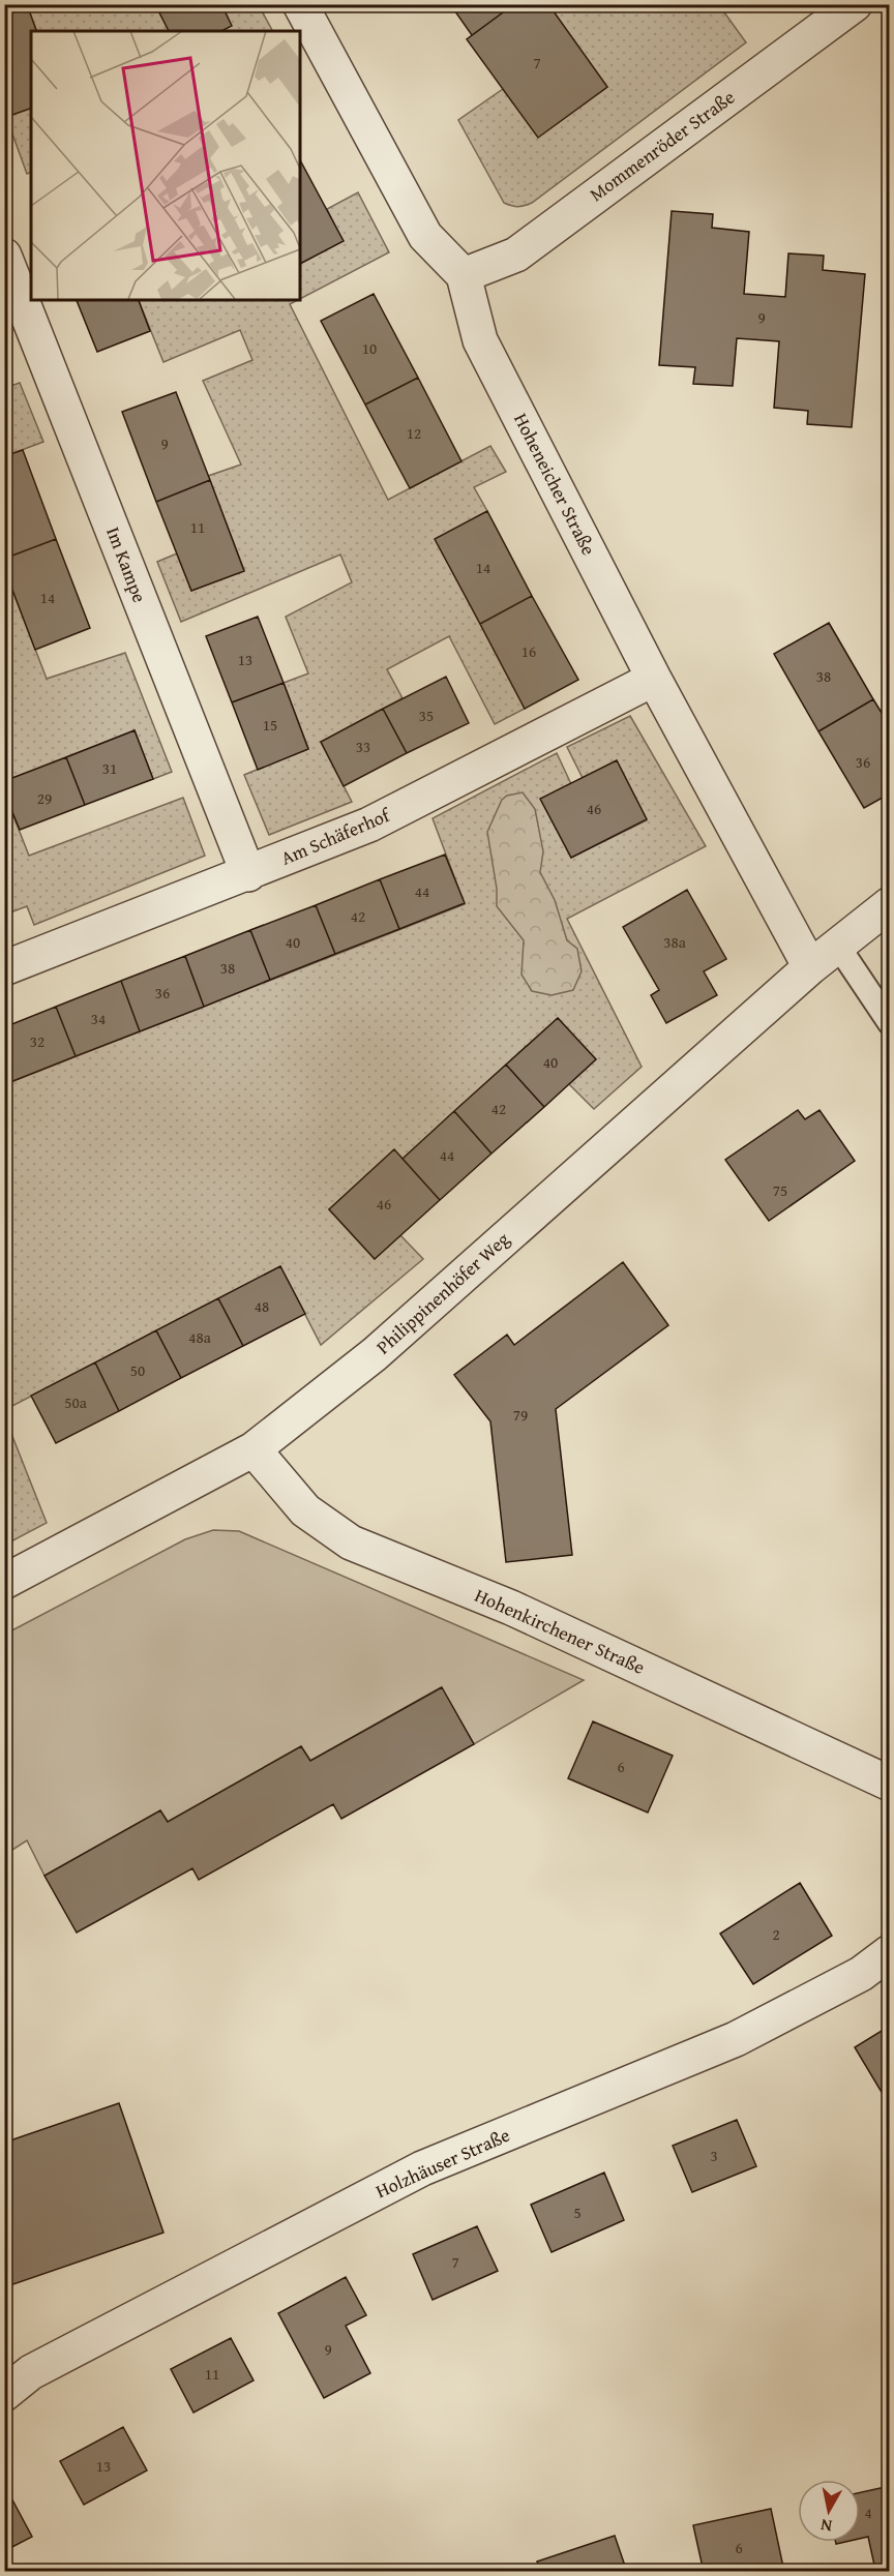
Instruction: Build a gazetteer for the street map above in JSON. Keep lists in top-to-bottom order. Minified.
{"streets":{"street":["Mommenröder Straße","Hoheneicher Straße","Im Kampe","Am Schäferhof","Philippinenhöfer Weg","Hohenkirchener Straße","Holzhäuser Straße"]},"crossings":[["Mommenröder Straße","Hoheneicher Straße"],["Hoheneicher Straße","Am Schäferhof"],["Hoheneicher Straße","Philippinenhöfer Weg"],["Im Kampe","Am Schäferhof"],["Philippinenhöfer Weg","Hohenkirchener Straße"]],"house_numbers":["7","9","10","12","9","11","14","14","16","13","38","35","15","33","36","31","29","46","44","42","40","38a","38","36","34","32","40","42","44","75","46","48","48a","50","50a","79","6","2","3","5","7","9","11","13","4","6"],"north":"bottom"}
